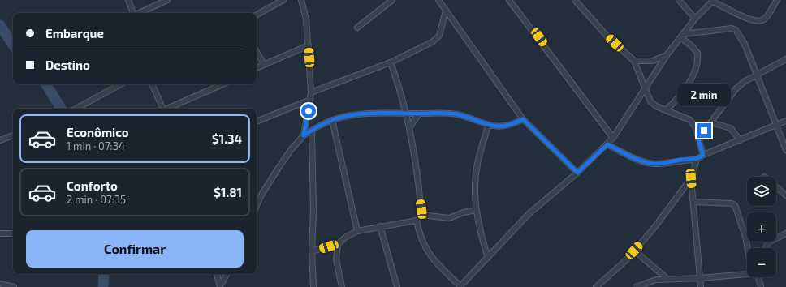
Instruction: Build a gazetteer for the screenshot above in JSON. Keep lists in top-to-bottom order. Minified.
{"page":{"banner":["Embarque","Destino"],"bubble":"2 min","list":[{"name":"Econômico","note":"1 min · 07:34","value":"$1.34"},{"name":"Conforto","note":"2 min · 07:35","value":"$1.81"}],"map_buttons":["+","−"],"buttons":"Confirmar"}}
